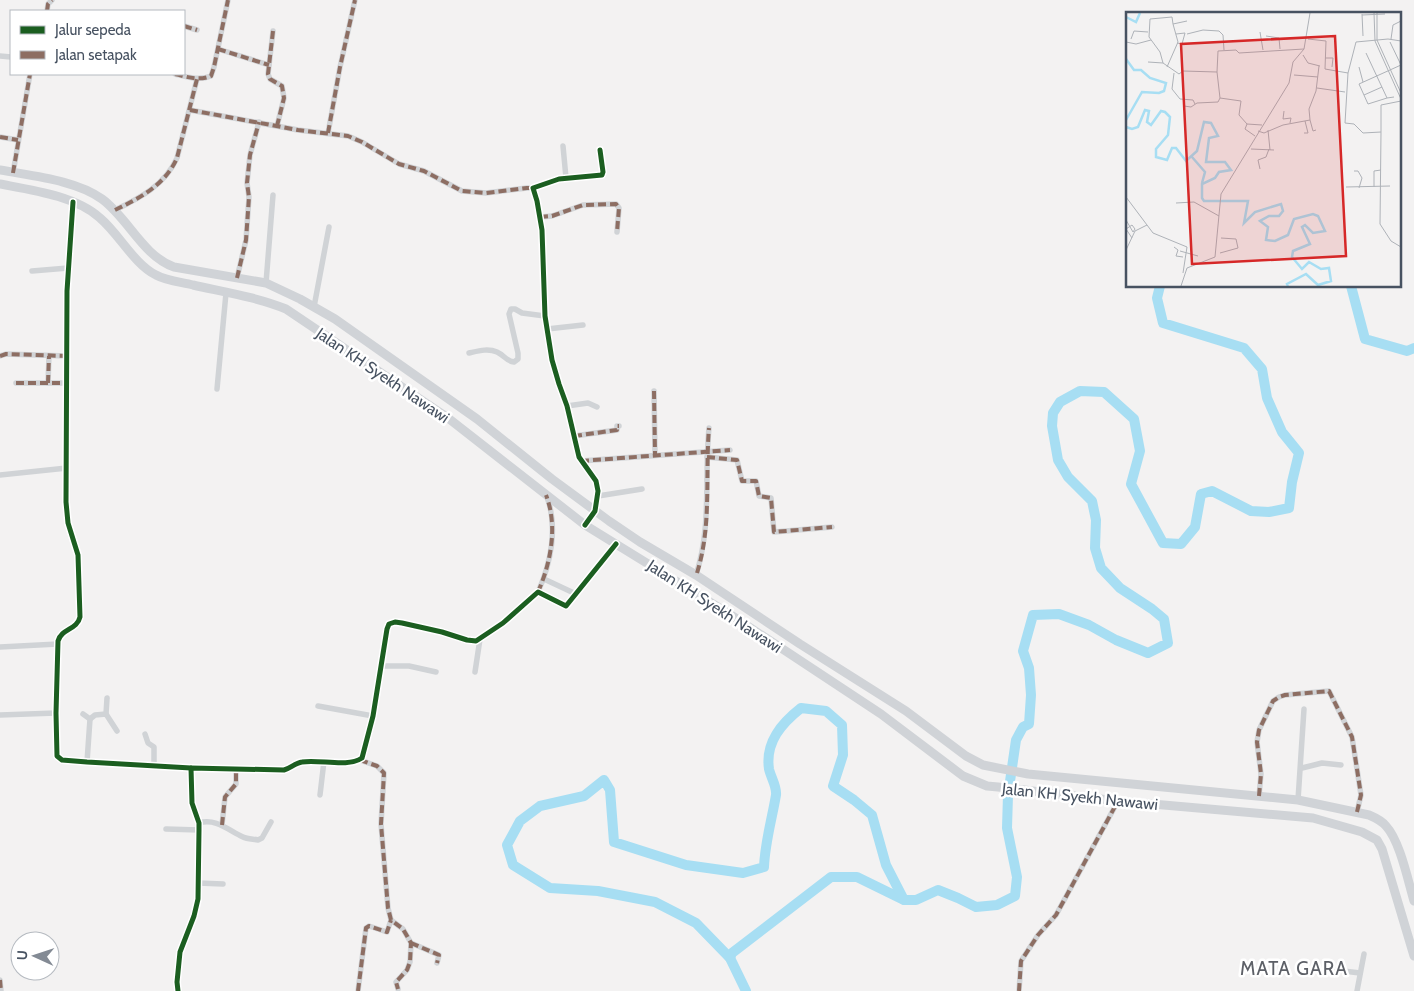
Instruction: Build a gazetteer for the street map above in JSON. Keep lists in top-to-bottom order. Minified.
{"streets":{"main road":["Jalan KH Syekh Nawawi"]},"districts":["MATA GARA"],"legend":["Jalur sepeda","Jalan setapak"],"north":"left"}
